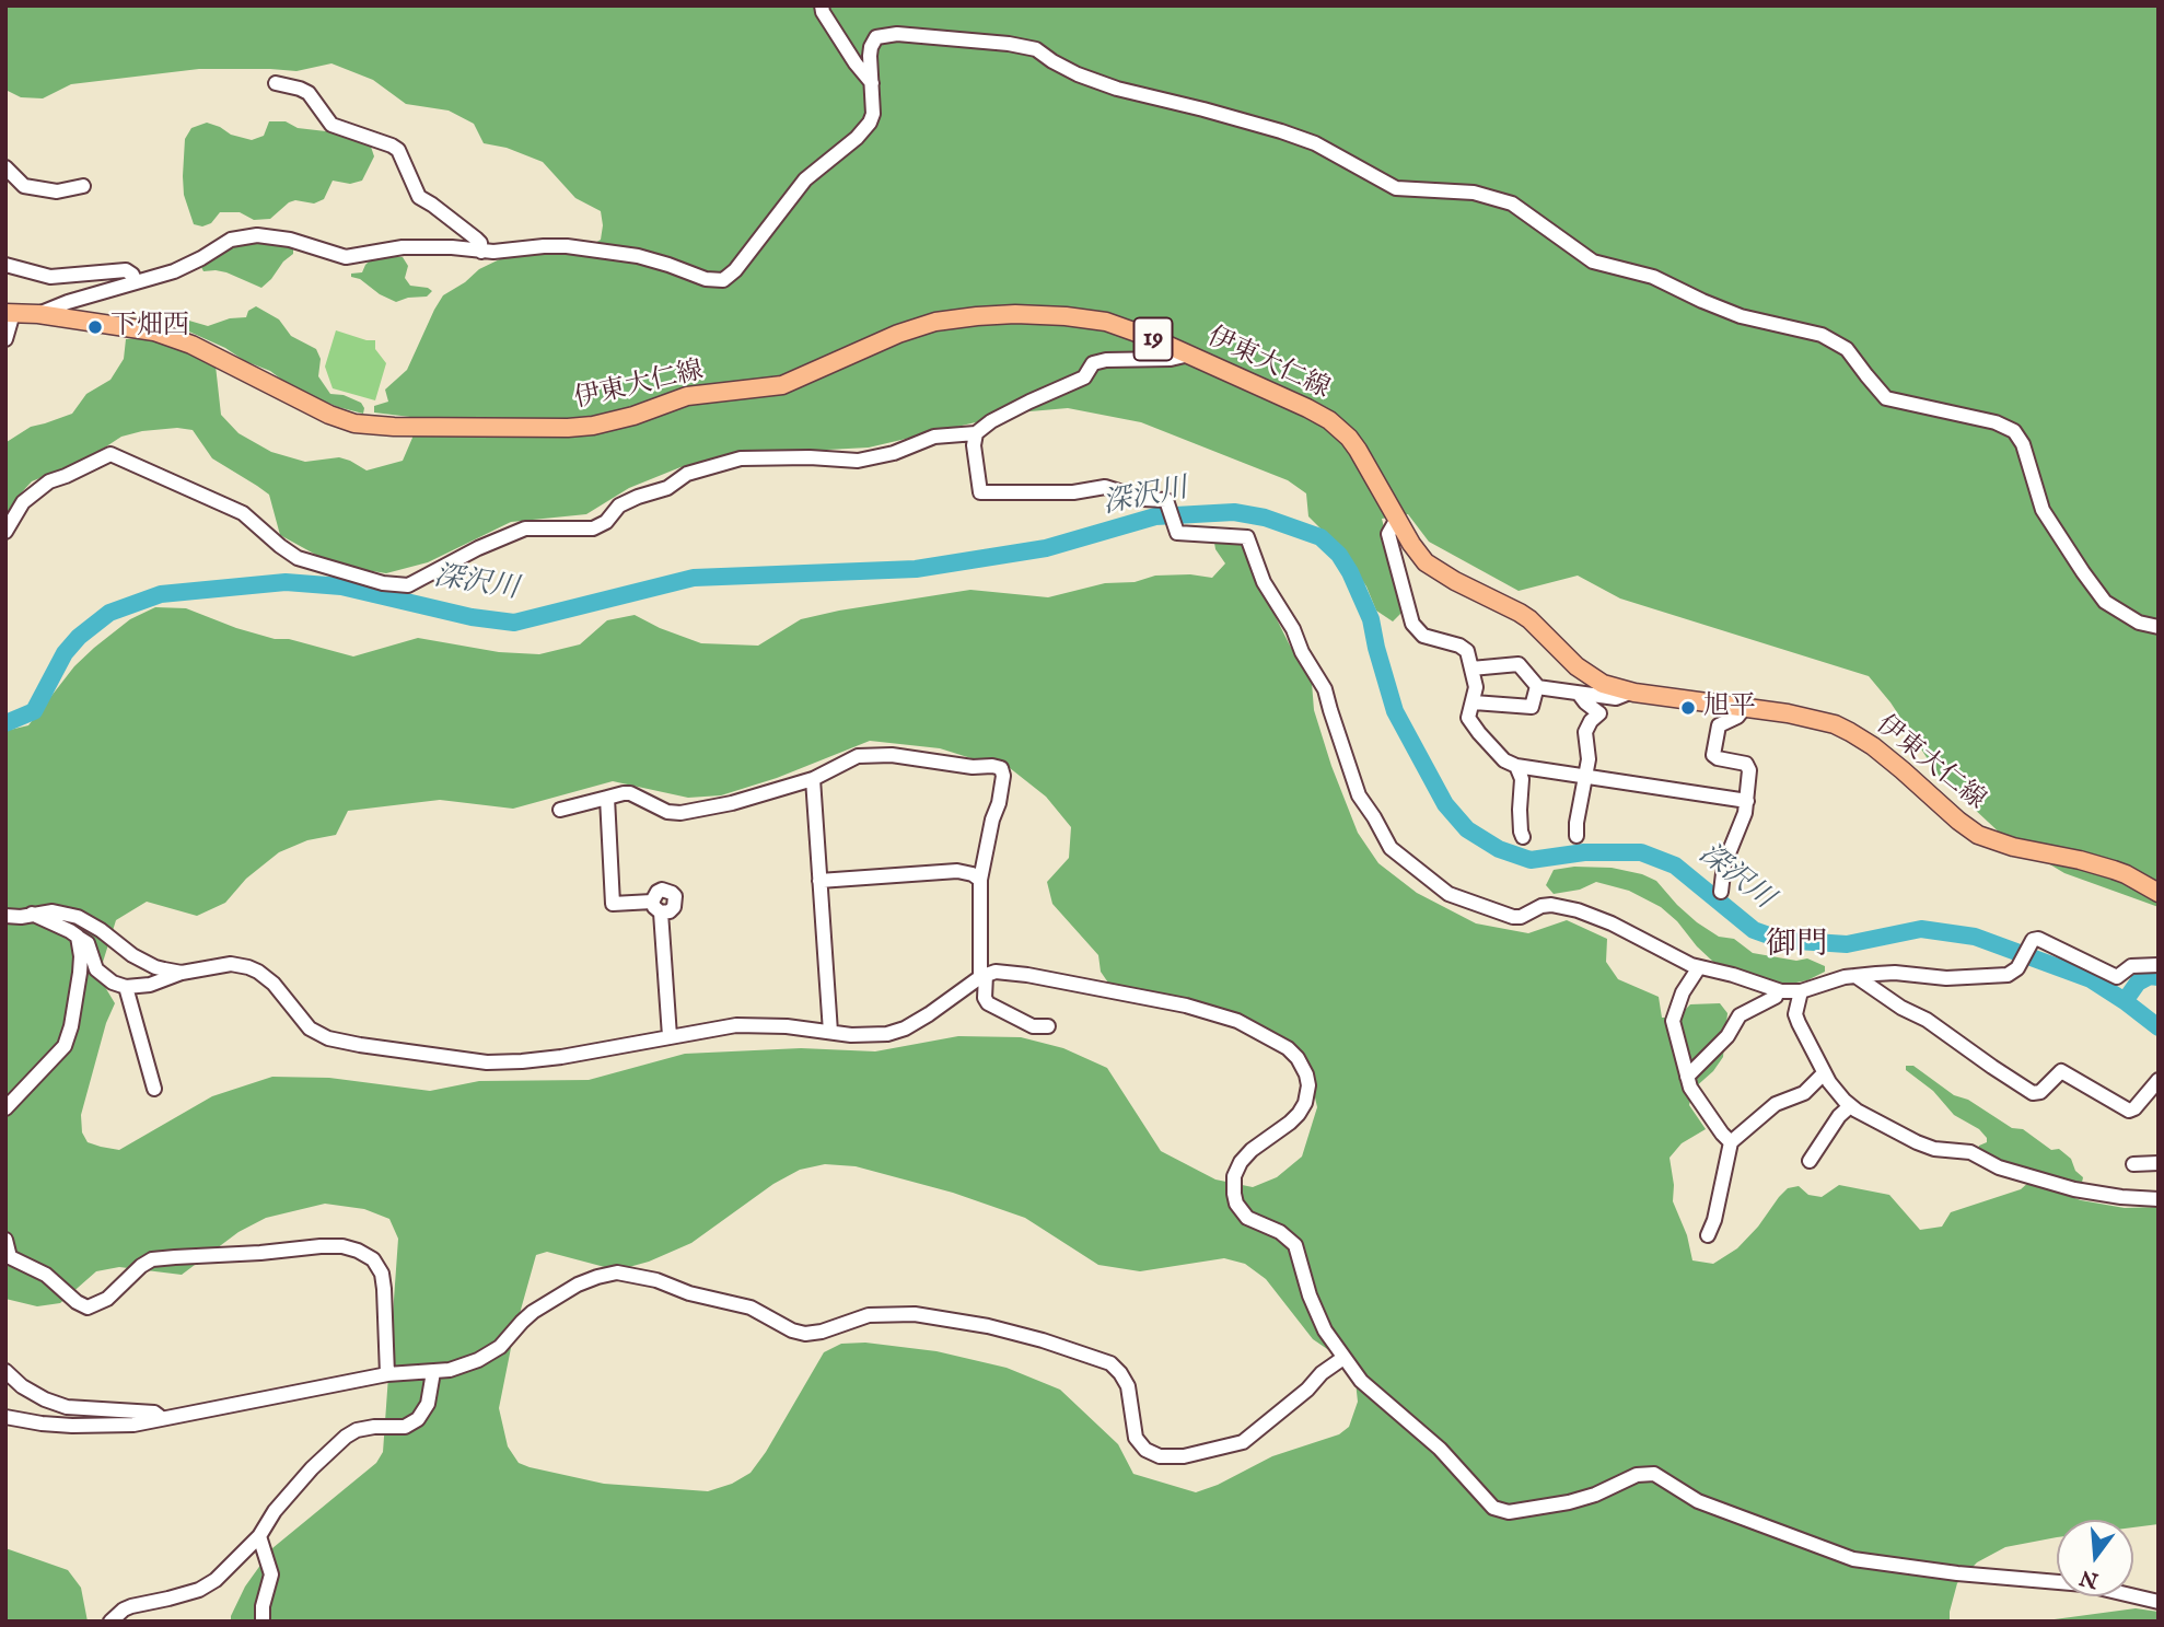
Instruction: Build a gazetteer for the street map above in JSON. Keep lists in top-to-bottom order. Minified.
{"streets":{"main road":["19","伊東大仁線"]},"districts":["御門"],"water":["深沢川"],"places":["下畑西","旭平"],"north":"bottom"}
